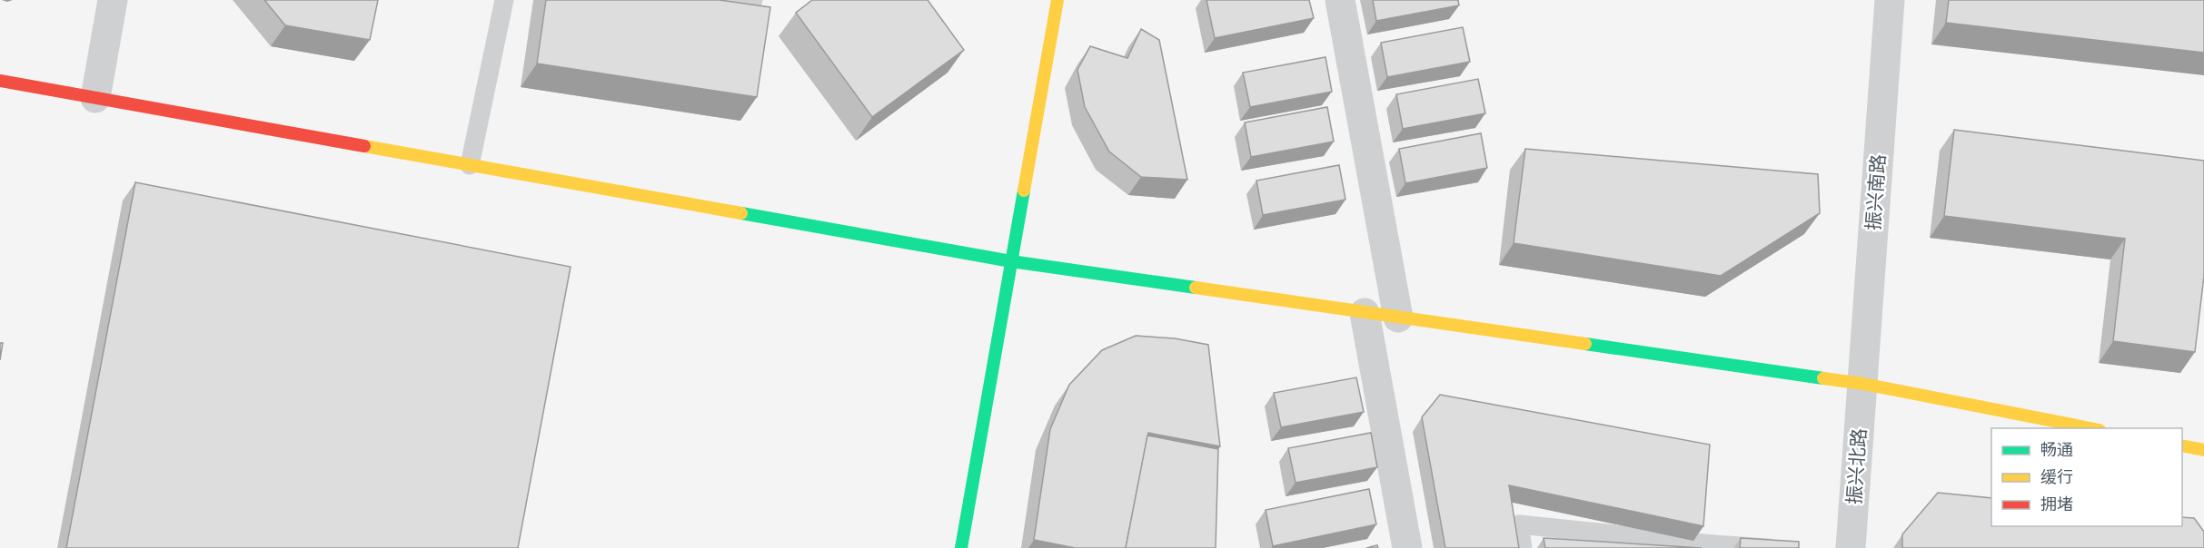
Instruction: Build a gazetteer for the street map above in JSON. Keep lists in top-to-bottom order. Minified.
{"streets":{"street":["振兴南路","振兴北路"]},"crossings":[["振兴南路","振兴北路"]],"legend":["畅通","缓行","拥堵"]}
